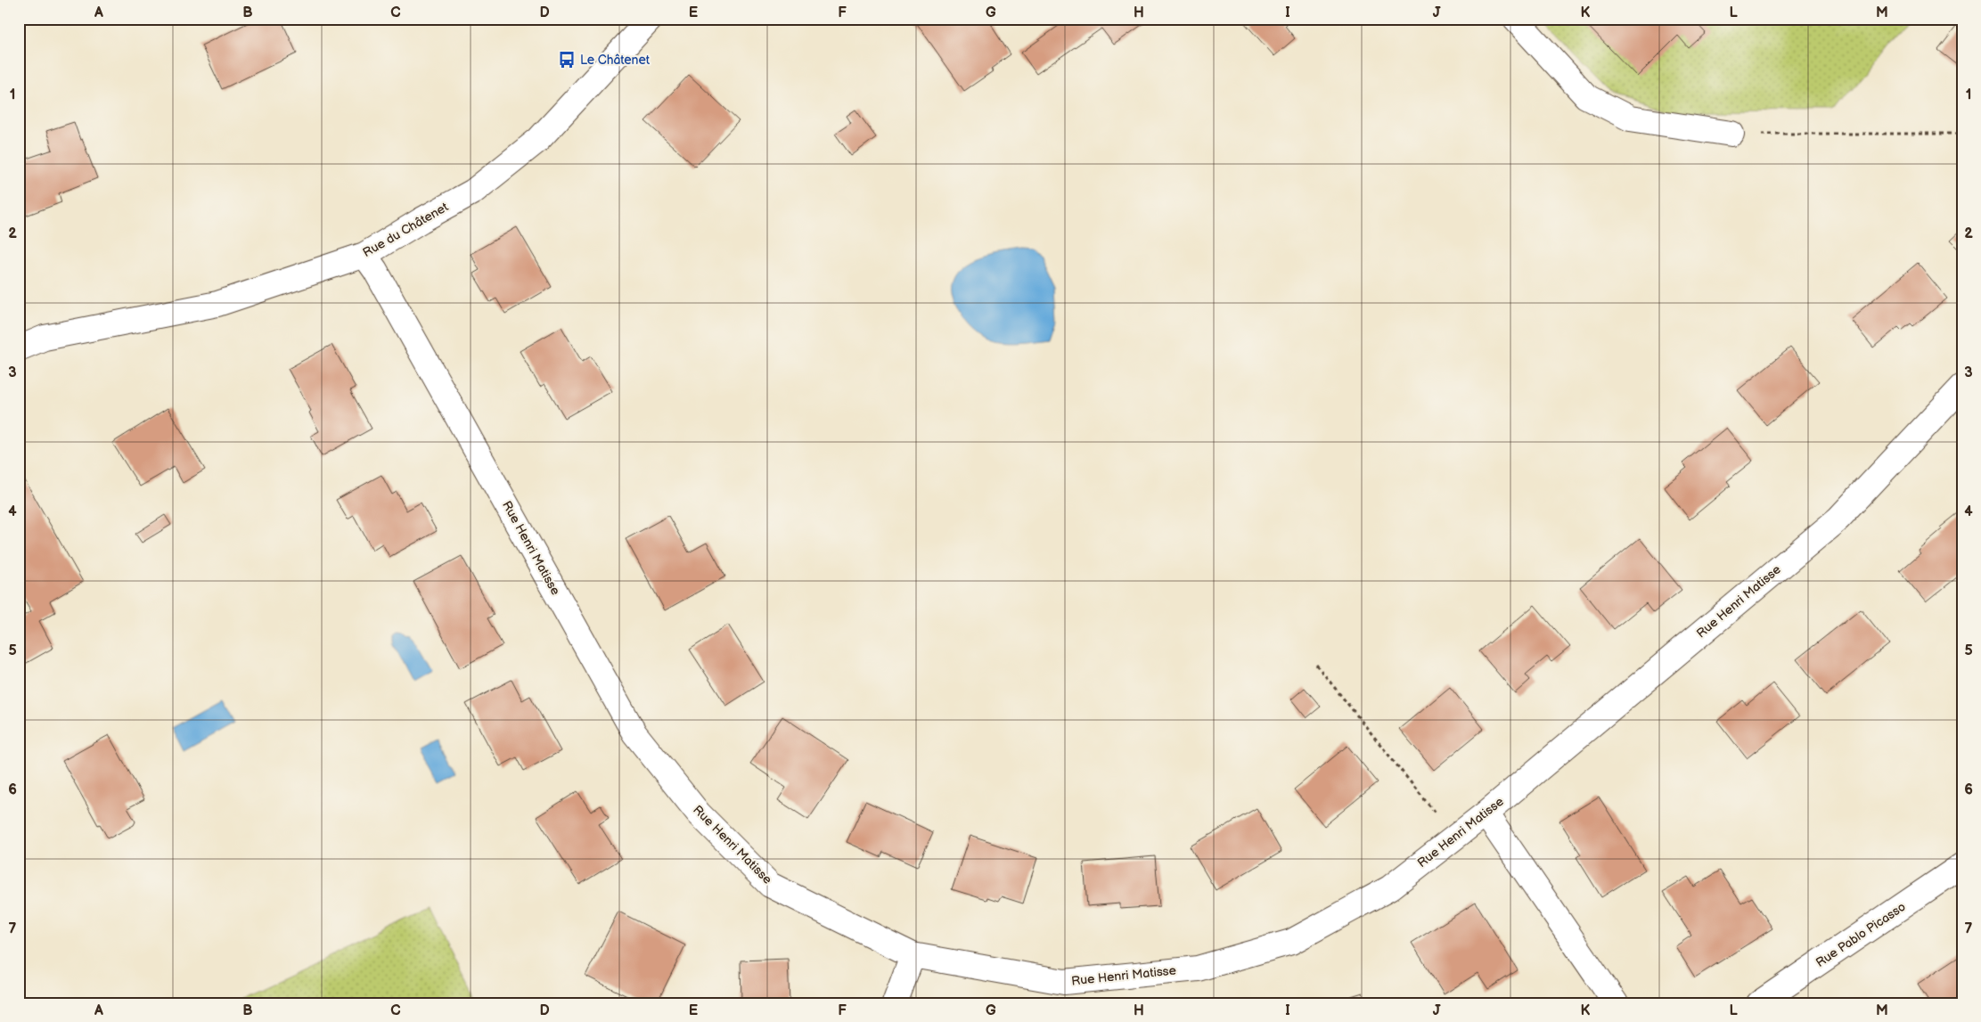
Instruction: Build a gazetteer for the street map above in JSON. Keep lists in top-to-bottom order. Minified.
{"streets":{"street":["Rue du Châtenet","Rue Henri Matisse","Rue Pablo Picasso"]},"crossings":[["Rue du Châtenet","Rue Henri Matisse"]],"places":{"bus stop":["Le Châtenet"]},"grid":{"columns":["A","B","C","D","E","F","G","H","I","J","K","L","M"],"rows":["1","2","3","4","5","6","7"]}}
